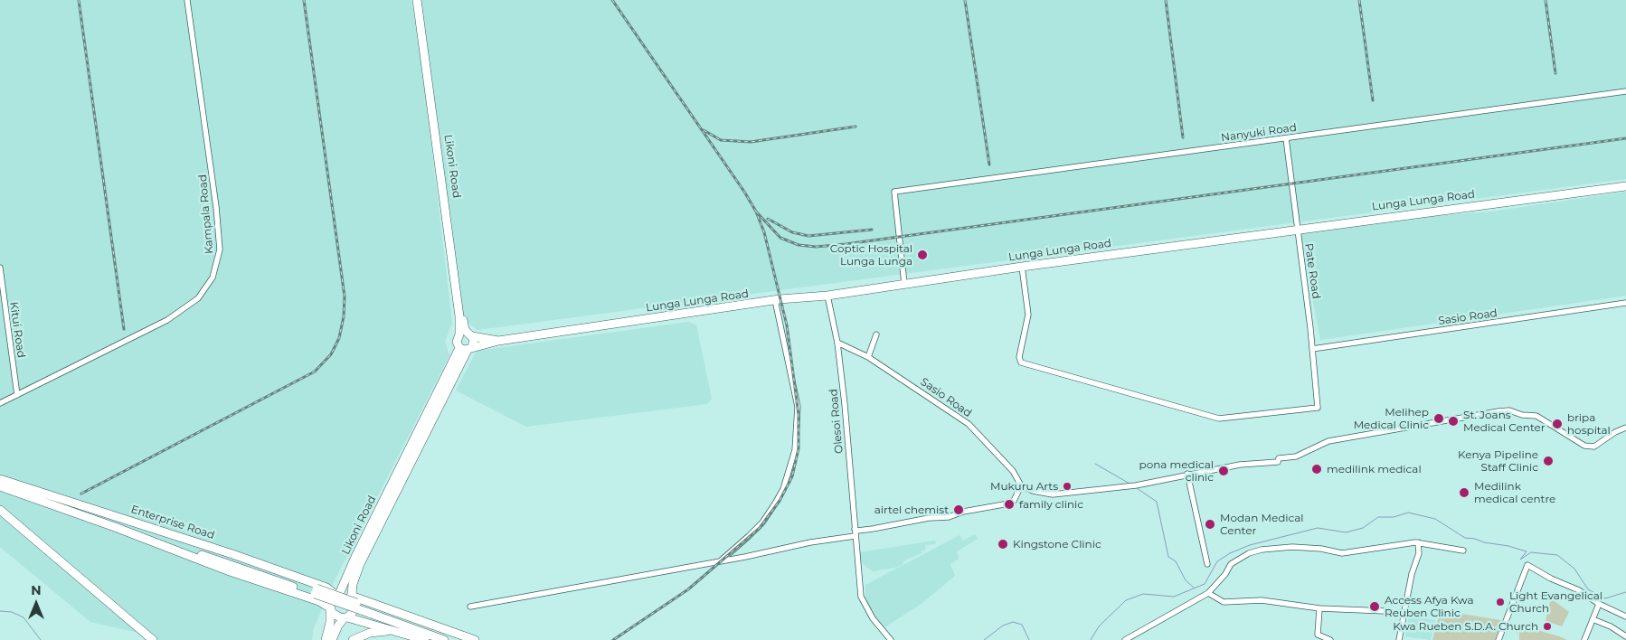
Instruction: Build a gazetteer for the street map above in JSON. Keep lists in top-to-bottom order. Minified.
{"streets":{"main road":["Likoni Road","Lunga Lunga Road","Enterprise Road"],"street":["Nanyuki Road","Kampala Road","Pate Road","Sasio Road","Kitui Road","Olesoi Road"]},"crossings":[["Nanyuki Road","Lunga Lunga Road"],["Nanyuki Road","Pate Road"],["Likoni Road","Lunga Lunga Road"],["Likoni Road","Enterprise Road"],["Lunga Lunga Road","Pate Road"],["Lunga Lunga Road","Olesoi Road"],["Kampala Road","Kitui Road"],["Pate Road","Sasio Road"],["Sasio Road","Olesoi Road"]],"places":["Coptic Hospital Lunga Lunga","Melihep Medical Clinic","St. Joans Medical Center","bripa hospital","Kenya Pipeline Staff Clinic","medilink medical","pona medical clinic","Mukuru Arts","Medilink medical centre","family clinic","airtel chemist","Modan Medical Center","Kingstone Clinic","Light Evangelical Church","Access Afya Kwa Reuben Clinic","Kwa Rueben S.D.A. Church"],"north":"top"}
